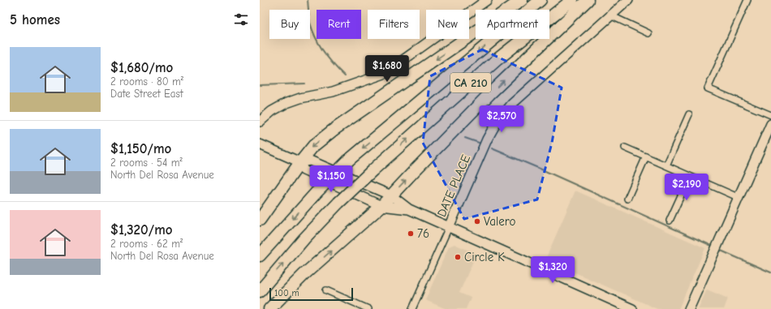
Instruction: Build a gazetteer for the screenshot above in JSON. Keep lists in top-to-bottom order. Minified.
{"streets":{"highway":["CA 210"],"street":["DATE PLACE"]},"places":["Valero","76","Circle K"],"scale_bar":"100 m","page":{"heading":"5 homes","chip":["Buy","Rent","Filters","New","Apartment"],"list":[{"name":"$1,680/mo","note":"2 rooms · 80 m² · Date Street East"},{"name":"$1,150/mo","note":"2 rooms · 54 m² · North Del Rosa Avenue"},{"name":"$1,320/mo","note":"2 rooms · 62 m² · North Del Rosa Avenue"}],"price":["$1,680","$2,570","$1,150","$2,190","$1,320"],"scale":"100 m"}}
